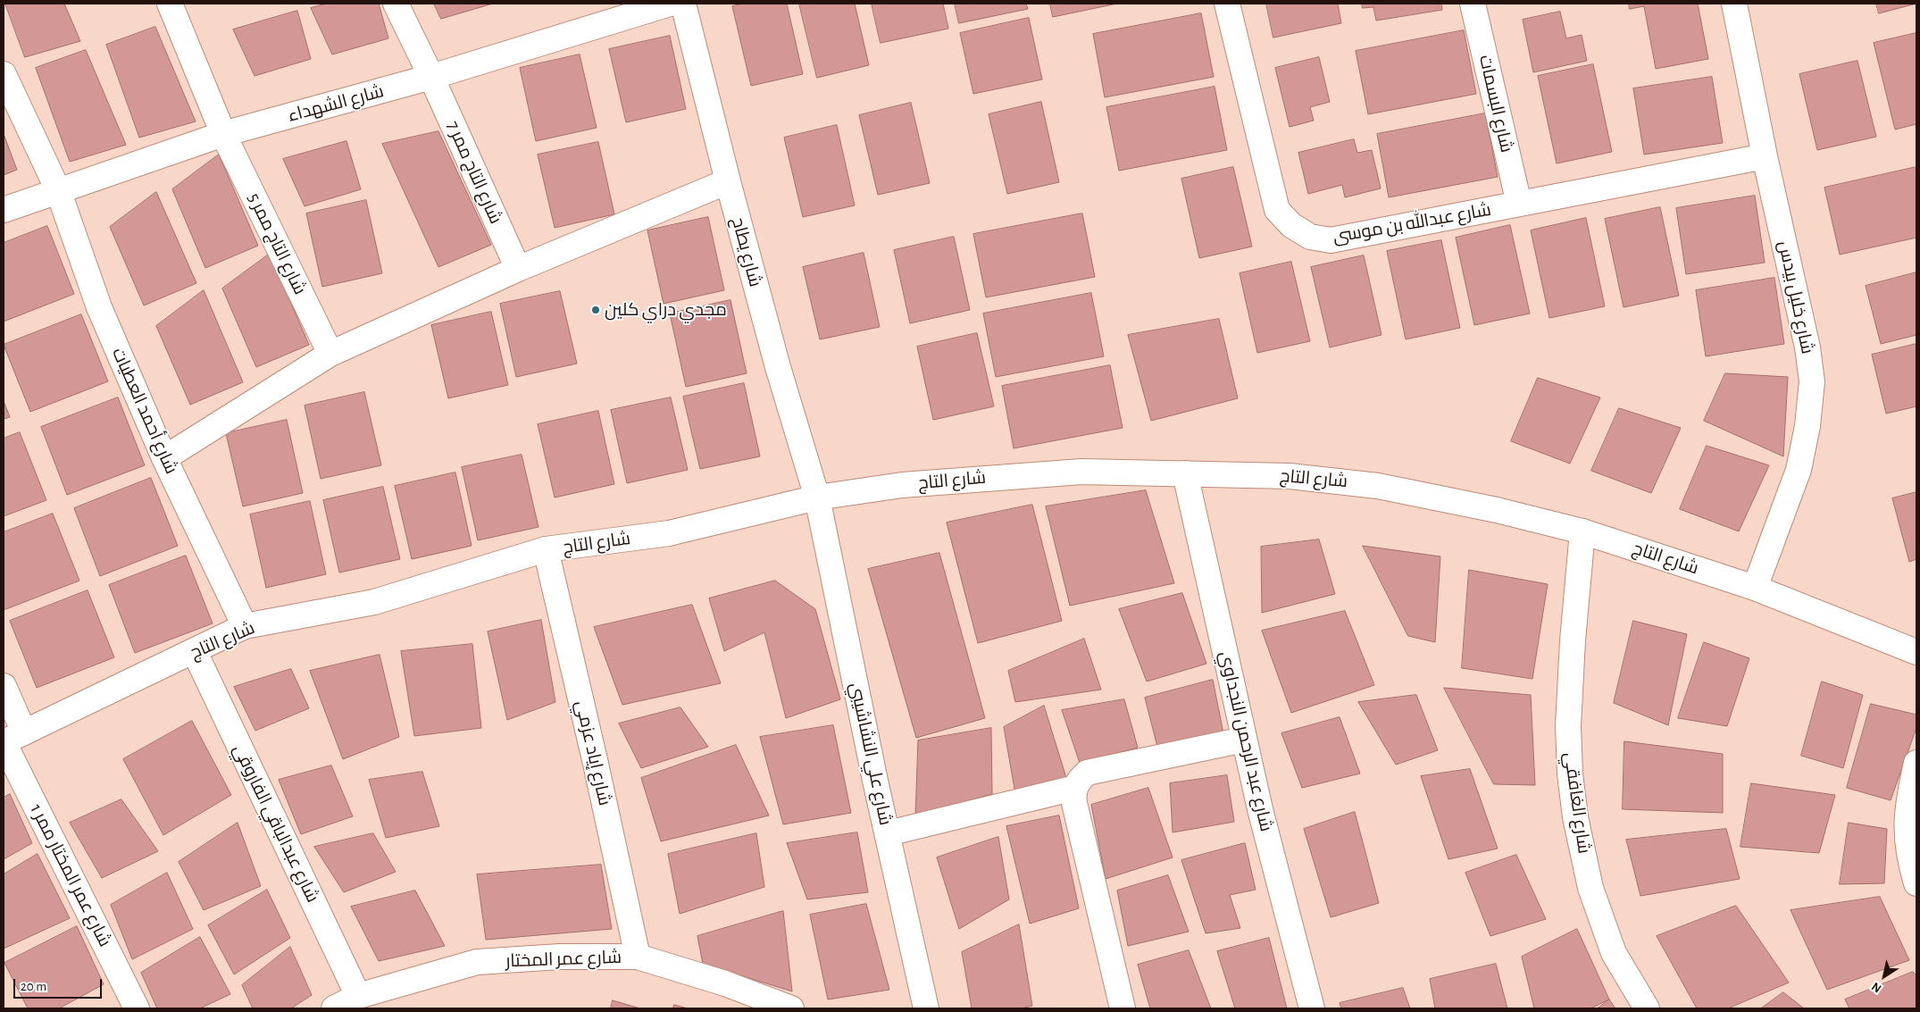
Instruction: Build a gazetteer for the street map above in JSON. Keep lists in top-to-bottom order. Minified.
{"streets":{"street":["شارع الشهداء","شارع البسمات","شارع التاج ممر 7","شارع عبدالله بن موسى","شارع التاج ممر 5","شارع يطاح","شارع خليل بيدس","شارع أحمد العطيات","شارع التاج","شارع عبد الرحمن النجداوي","شارع إياد عزمي","شارع علي النشاشيبي","شارع الغافقي","شارع عبدالباقي الفاروقي","شارع عمر المختار ممر 1","شارع عمر المختار"]},"crossings":[["شارع الشهداء","شارع التاج ممر 7"],["شارع الشهداء","شارع التاج ممر 5"],["شارع الشهداء","شارع أحمد العطيات"],["شارع البسمات","شارع عبدالله بن موسى"],["شارع عبدالله بن موسى","شارع خليل بيدس"],["شارع يطاح","شارع التاج"],["شارع يطاح","شارع علي النشاشيبي"],["شارع خليل بيدس","شارع التاج"],["شارع أحمد العطيات","شارع التاج"],["شارع التاج","شارع عبد الرحمن النجداوي"],["شارع التاج","شارع إياد عزمي"],["شارع التاج","شارع علي النشاشيبي"],["شارع التاج","شارع الغافقي"],["شارع التاج","شارع عبدالباقي الفاروقي"],["شارع التاج","شارع عمر المختار ممر 1"],["شارع إياد عزمي","شارع عمر المختار"],["شارع عبدالباقي الفاروقي","شارع عمر المختار"]],"places":["مجدي دراي كلين"],"scale_bar":"20 m","north":"bottom left"}
